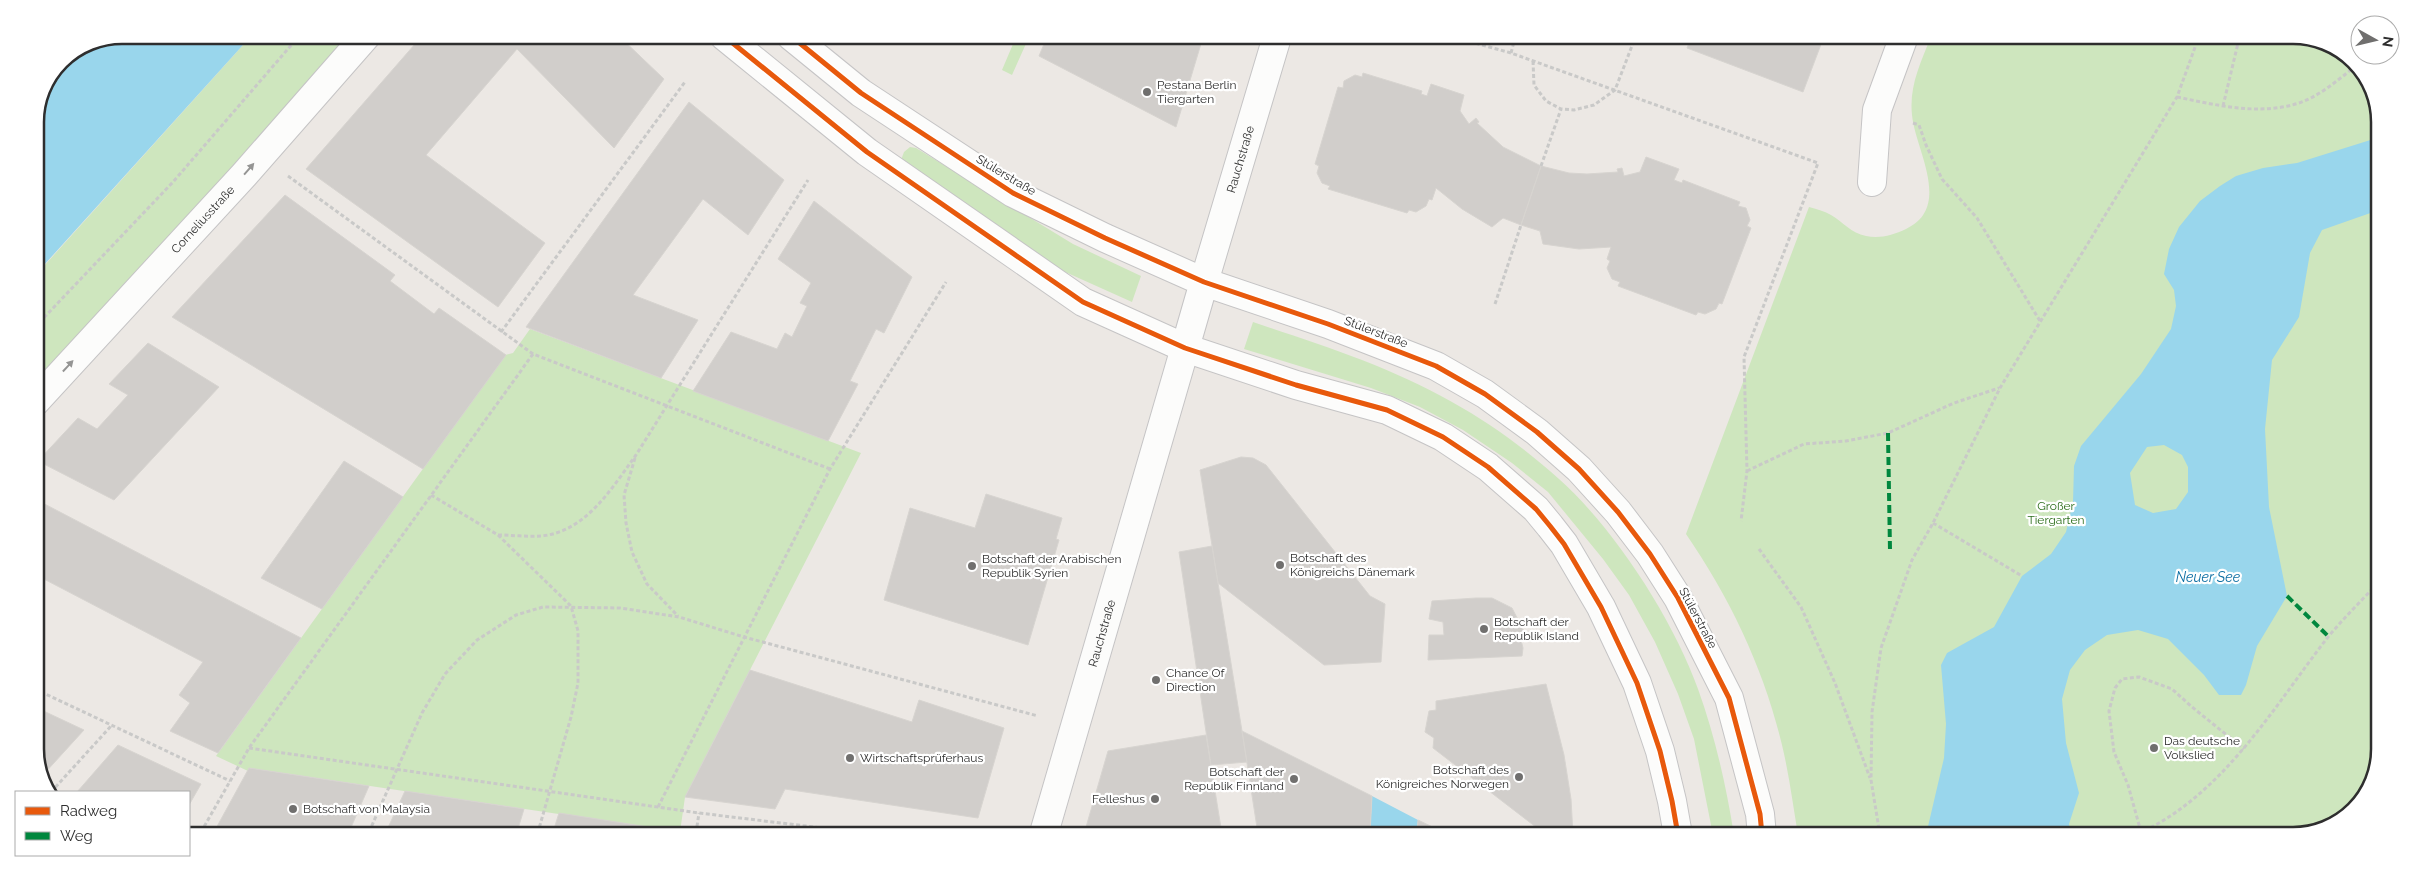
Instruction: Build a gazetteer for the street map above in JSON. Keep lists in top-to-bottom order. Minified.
{"streets":{"main road":["Rauchstraße","Stülerstraße","Corneliusstraße"]},"crossings":[["Rauchstraße","Stülerstraße"]],"one_way":["Corneliusstraße"],"water":["Neuer See"],"parks":["Großer Tiergarten"],"places":["Pestana Berlin Tiergarten","Botschaft des Königreichs Dänemark","Botschaft der Arabischen Republik Syrien","Botschaft der Republik Island","Chance Of Direction","Das deutsche Volkslied","Wirtschaftsprüferhaus","Botschaft des Königreiches Norwegen","Botschaft der Republik Finnland","Felleshus","Botschaft von Malaysia"],"legend":["Radweg","Weg"],"north":"right"}
